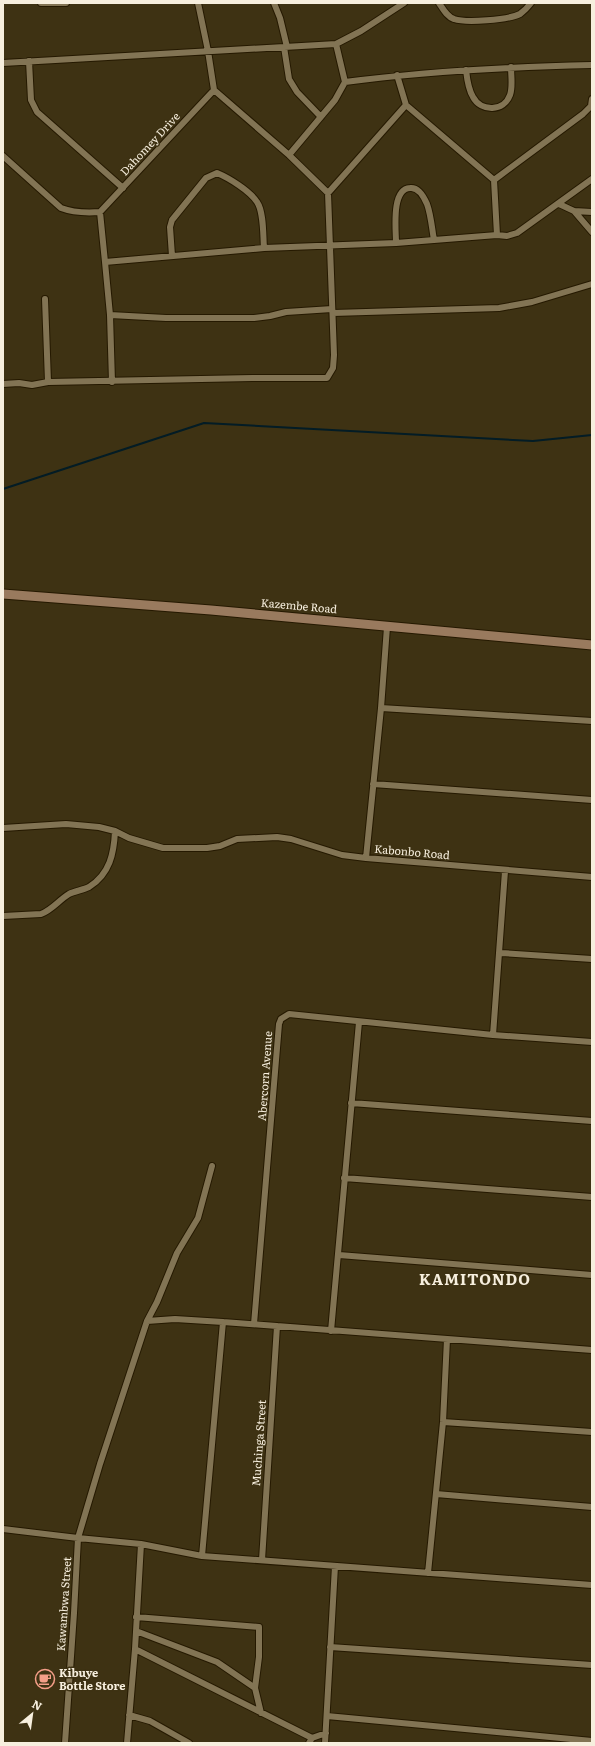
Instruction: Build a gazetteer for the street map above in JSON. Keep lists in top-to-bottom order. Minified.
{"streets":{"main road":["Kazembe Road"],"street":["Dahomey Drive","Kabonbo Road","Abercorn Avenue","Muchinga Street","Kawambwa Street"]},"crossings":[["Kazembe Road","Kabonbo Road"]],"districts":["KAMITONDO"],"places":{"cafe":["Kibuye Bottle Store"]},"north":"top right"}
